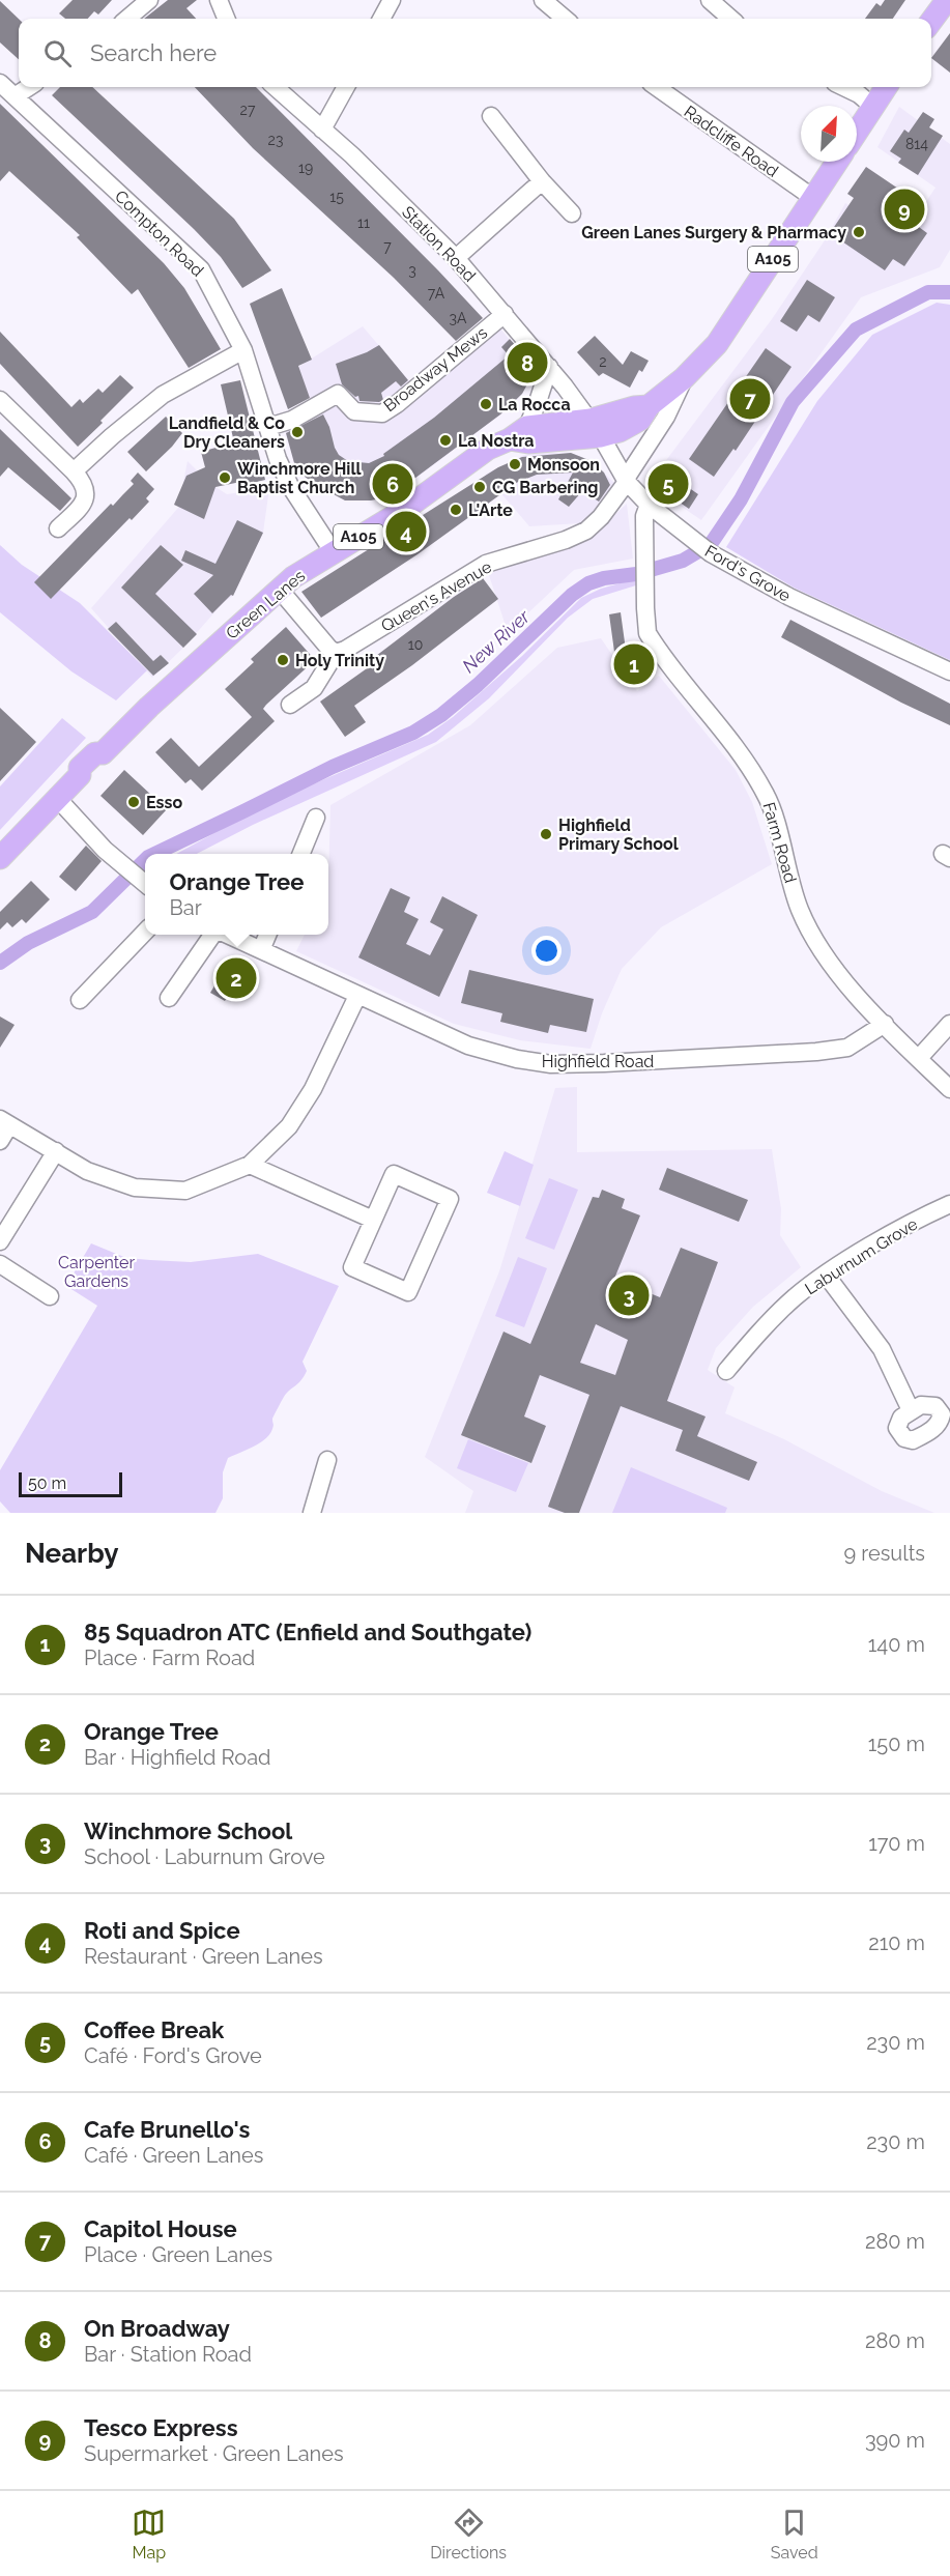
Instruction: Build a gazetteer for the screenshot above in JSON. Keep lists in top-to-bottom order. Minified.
{"streets":{"main road":["A105","Green Lanes"],"street":["Radcliffe Road","Compton Road","Station Road","Broadway Mews","Ford's Grove","Queen's Avenue","Farm Road","Highfield Road","Laburnum Grove"]},"crossings":[["Radcliffe Road","Green Lanes"],["Compton Road","Broadway Mews"],["Compton Road","Green Lanes"],["Station Road","Broadway Mews"],["Station Road","Ford's Grove"],["Station Road","Green Lanes"],["Ford's Grove","Queen's Avenue"],["Ford's Grove","Green Lanes"],["Ford's Grove","Farm Road"],["Queen's Avenue","Green Lanes"],["Farm Road","Highfield Road"]],"water":["New River"],"parks":["Carpenter Gardens"],"places":["Green Lanes Surgery & Pharmacy","La Rocca","Landfield & Co Dry Cleaners","La Nostra","Monsoon","Winchmore Hill Baptist Church","CG Barbering","L'Arte","Holy Trinity","Esso","Highfield Primary School"],"house_numbers":["27","23","814","19","15","11","7","3","7A","3A","2","10"],"scale_bar":"50 m","north":"top right","page":{"search":"Search here","pins":["9","8","7","5","6","4","1","2","3"],"popup":["Orange Tree","Bar"],"scale":"50 m","heading":["Nearby","9 results"],"list":[{"mark":"1","name":"85 Squadron ATC (Enfield and Southgate)","note":"Place · Farm Road","value":"140 m"},{"mark":"2","name":"Orange Tree","note":"Bar · Highfield Road","value":"150 m"},{"mark":"3","name":"Winchmore School","note":"School · Laburnum Grove","value":"170 m"},{"mark":"4","name":"Roti and Spice","note":"Restaurant · Green Lanes","value":"210 m"},{"mark":"5","name":"Coffee Break","note":"Café · Ford's Grove","value":"230 m"},{"mark":"6","name":"Cafe Brunello's","note":"Café · Green Lanes","value":"230 m"},{"mark":"7","name":"Capitol House","note":"Place · Green Lanes","value":"280 m"},{"mark":"8","name":"On Broadway","note":"Bar · Station Road","value":"280 m"},{"mark":"9","name":"Tesco Express","note":"Supermarket · Green Lanes","value":"390 m"}],"nav":["Map","Directions","Saved"]}}
